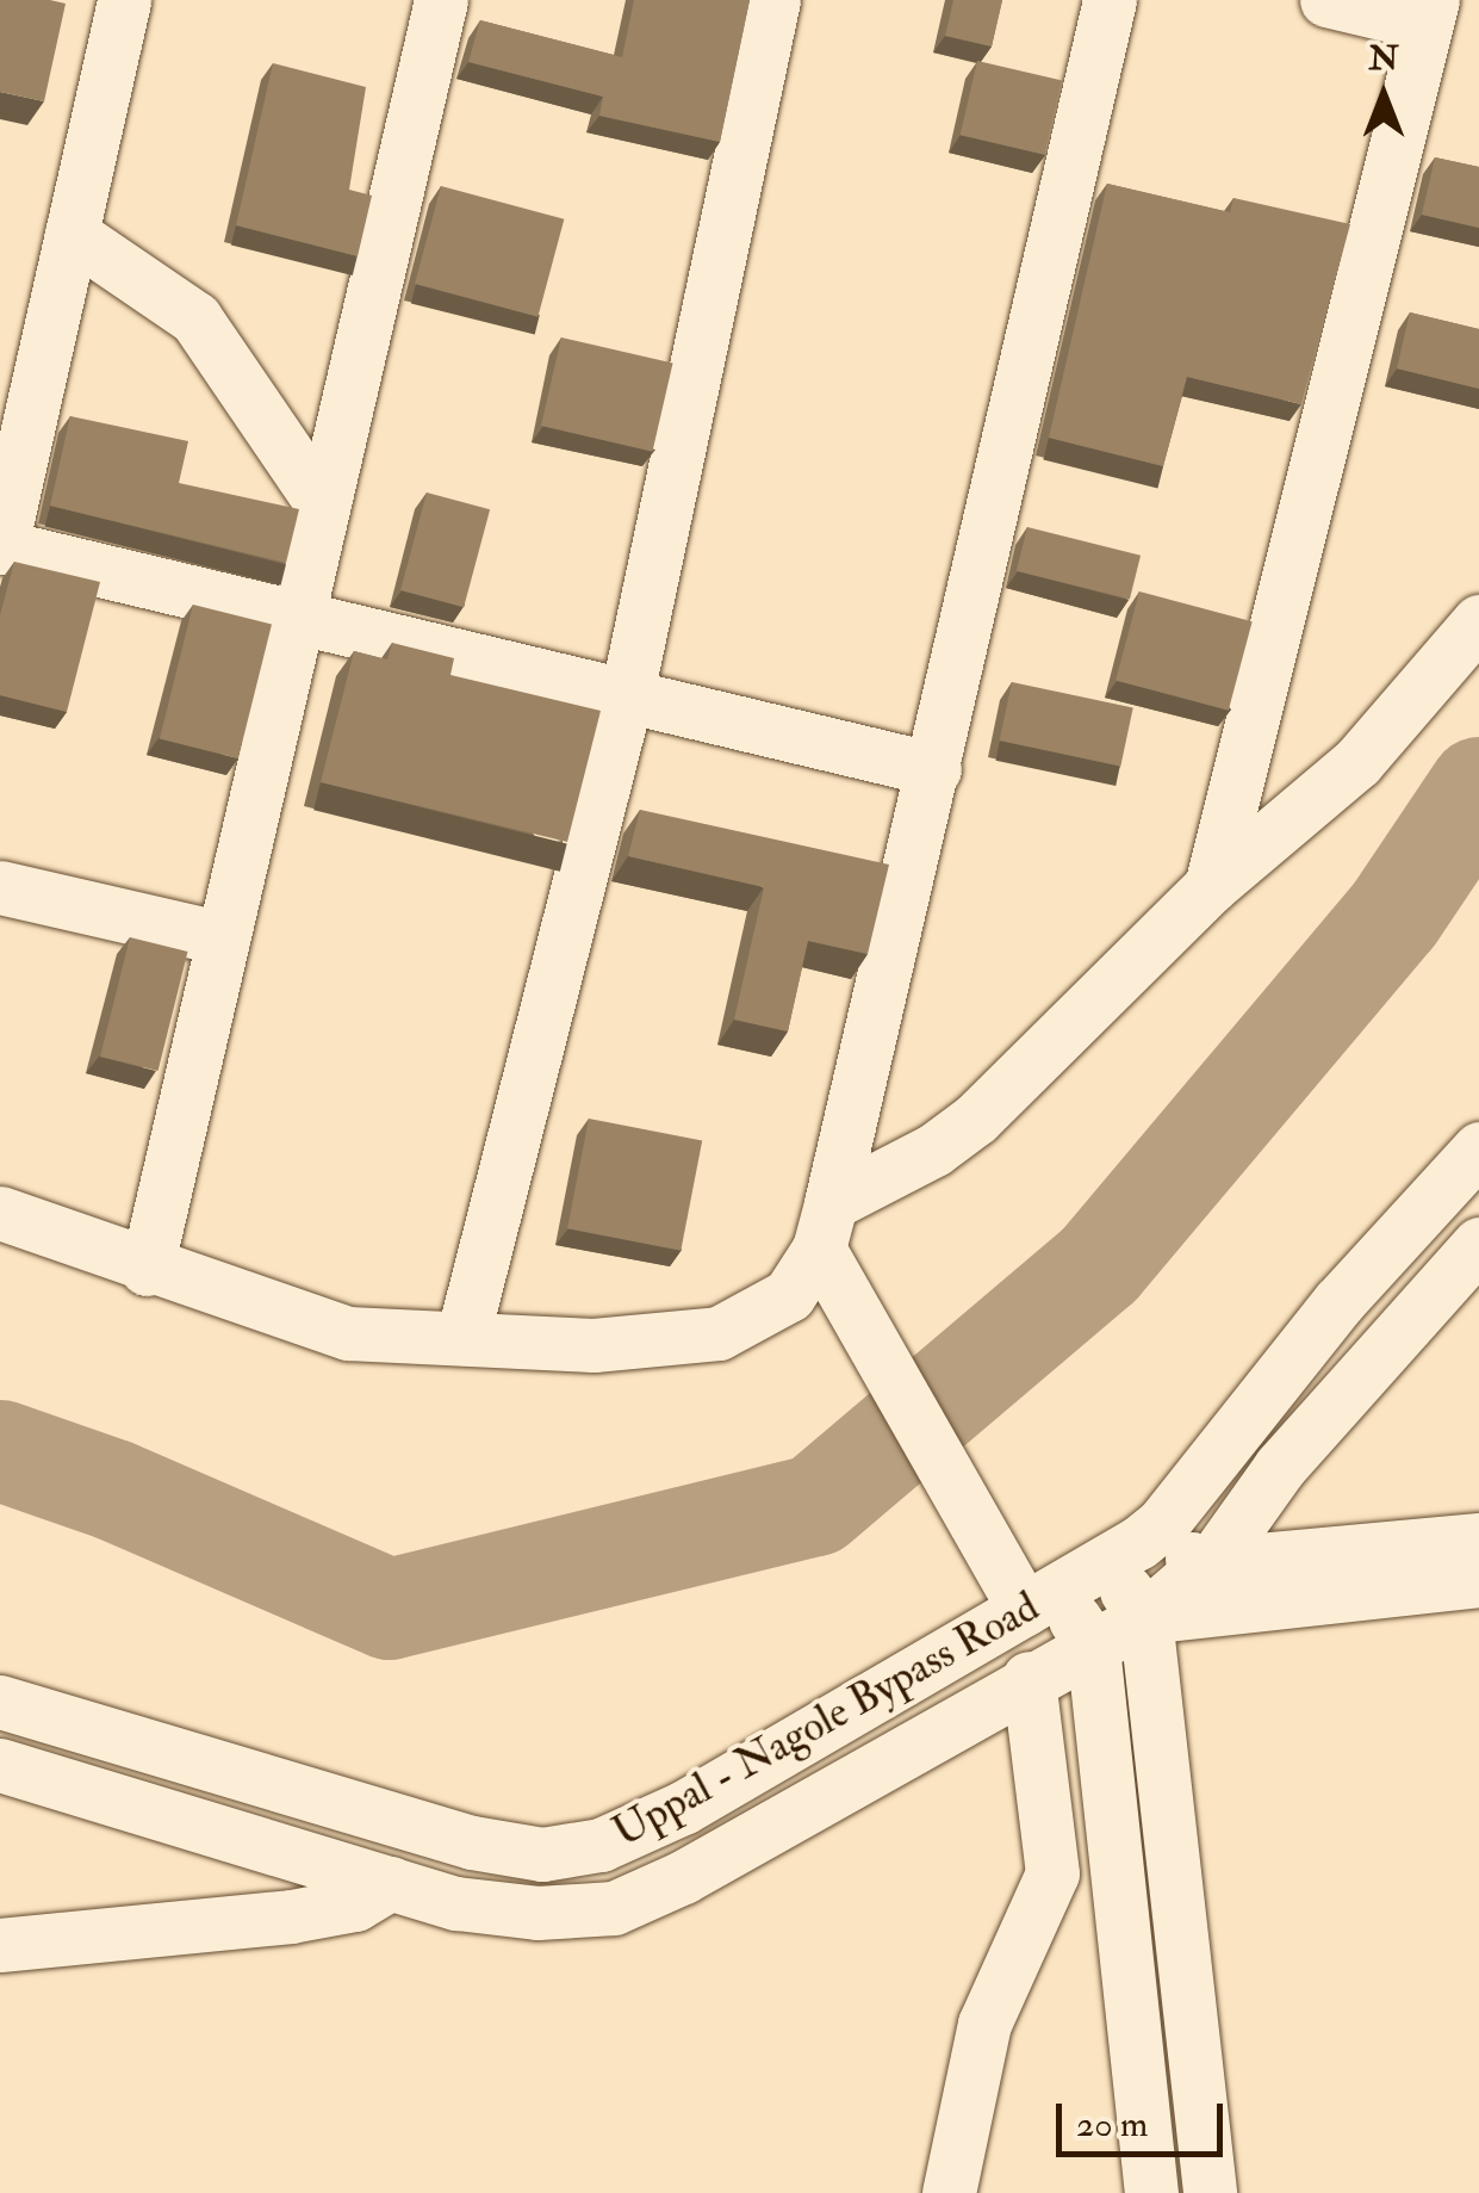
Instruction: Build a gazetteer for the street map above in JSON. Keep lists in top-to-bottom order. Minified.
{"streets":{"street":["Uppal - Nagole Bypass Road"]},"scale_bar":"20 m","north":"top"}
